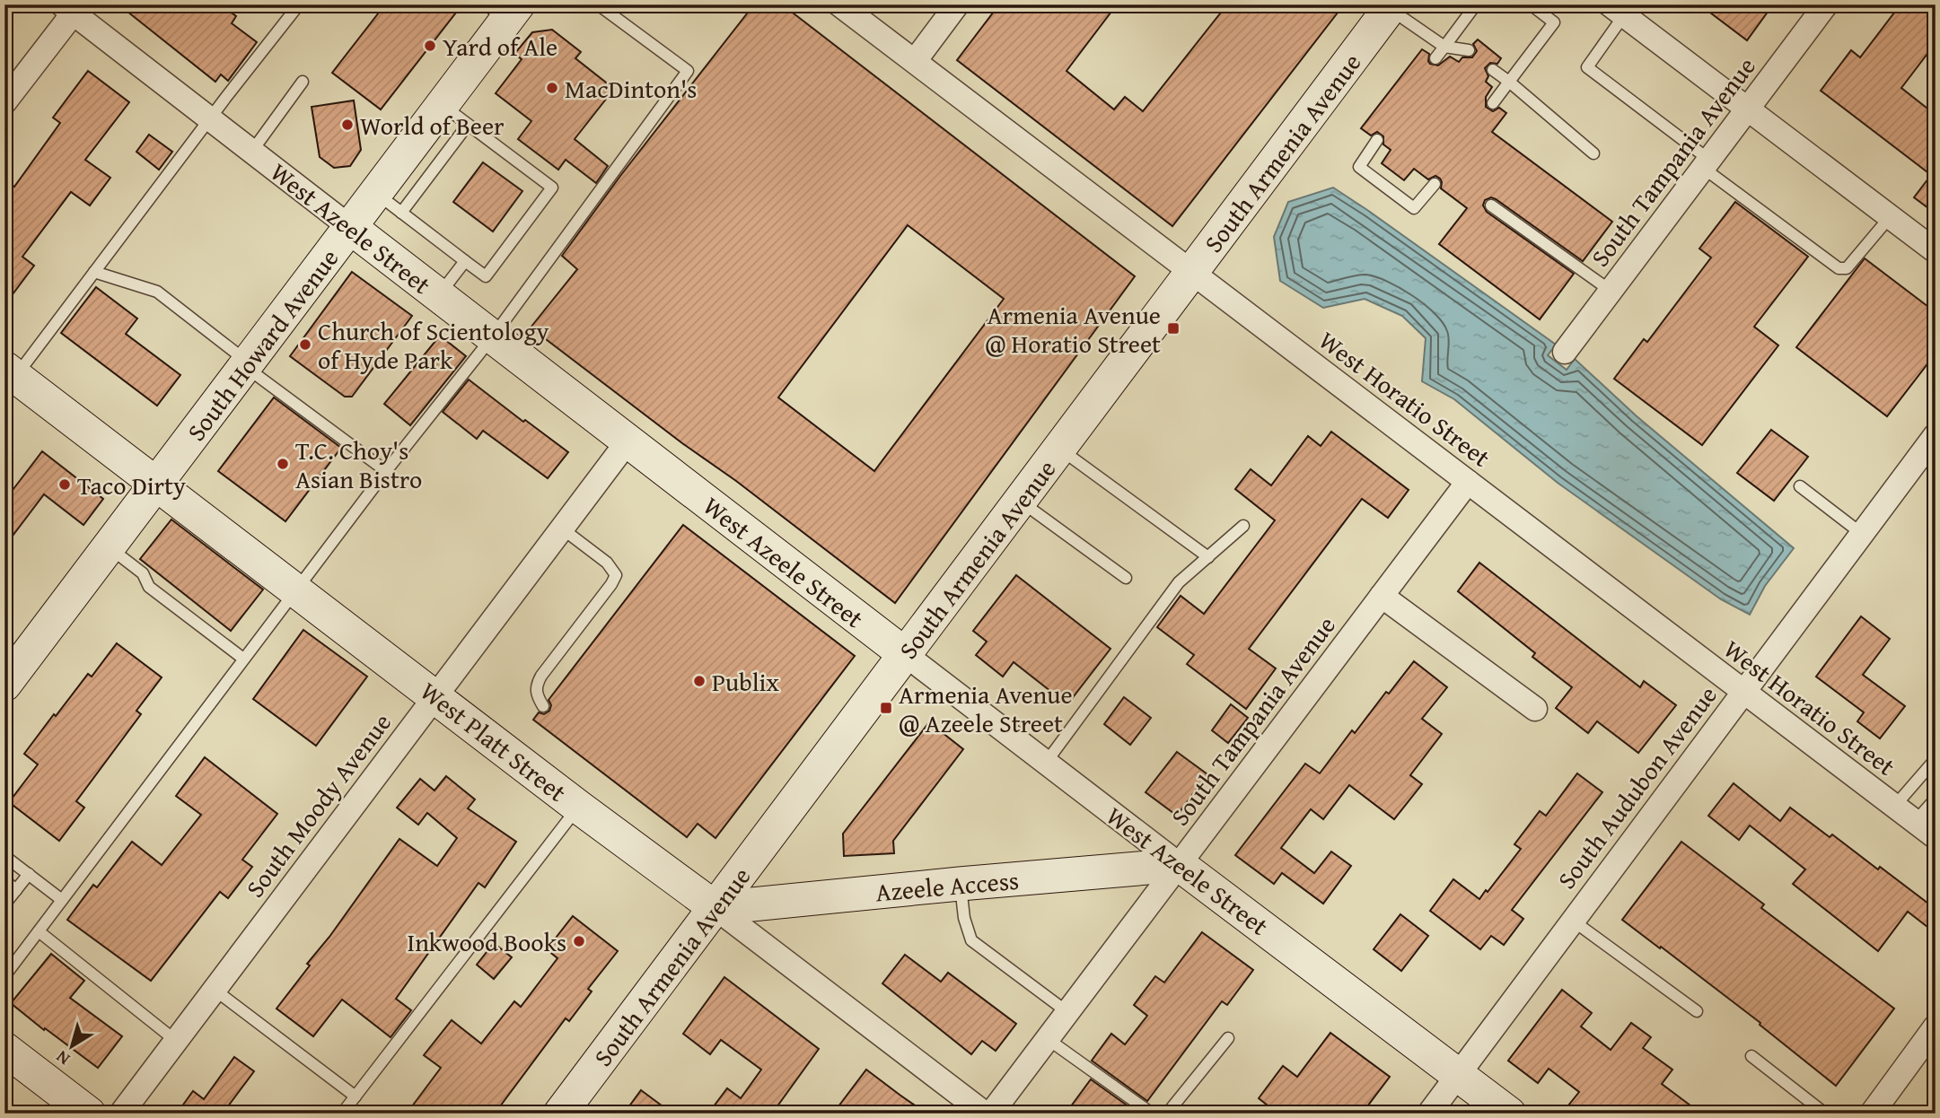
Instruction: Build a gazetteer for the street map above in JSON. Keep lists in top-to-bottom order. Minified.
{"streets":{"main road":["South Armenia Avenue","West Azeele Street","South Howard Avenue","West Platt Street","Azeele Access"],"street":["South Tampania Avenue","West Horatio Street","South Audubon Avenue","South Moody Avenue"]},"crossings":[["South Armenia Avenue","West Azeele Street"],["South Armenia Avenue","West Horatio Street"],["South Armenia Avenue","West Platt Street"],["South Armenia Avenue","Azeele Access"],["South Tampania Avenue","West Azeele Street"],["South Tampania Avenue","West Horatio Street"],["South Tampania Avenue","Azeele Access"],["West Azeele Street","South Howard Avenue"],["West Azeele Street","South Audubon Avenue"],["West Azeele Street","South Moody Avenue"],["West Azeele Street","Azeele Access"],["South Howard Avenue","West Platt Street"],["West Horatio Street","South Audubon Avenue"],["West Platt Street","South Moody Avenue"],["West Platt Street","Azeele Access"]],"places":{"other":["Yard of Ale","MacDinton's","World of Beer","Church of Scientology of Hyde Park","T.C. Choy's Asian Bistro","Taco Dirty","Publix","Inkwood Books"],"transit":["Armenia Avenue @ Horatio Street","Armenia Avenue @ Azeele Street"]},"north":"bottom left"}
